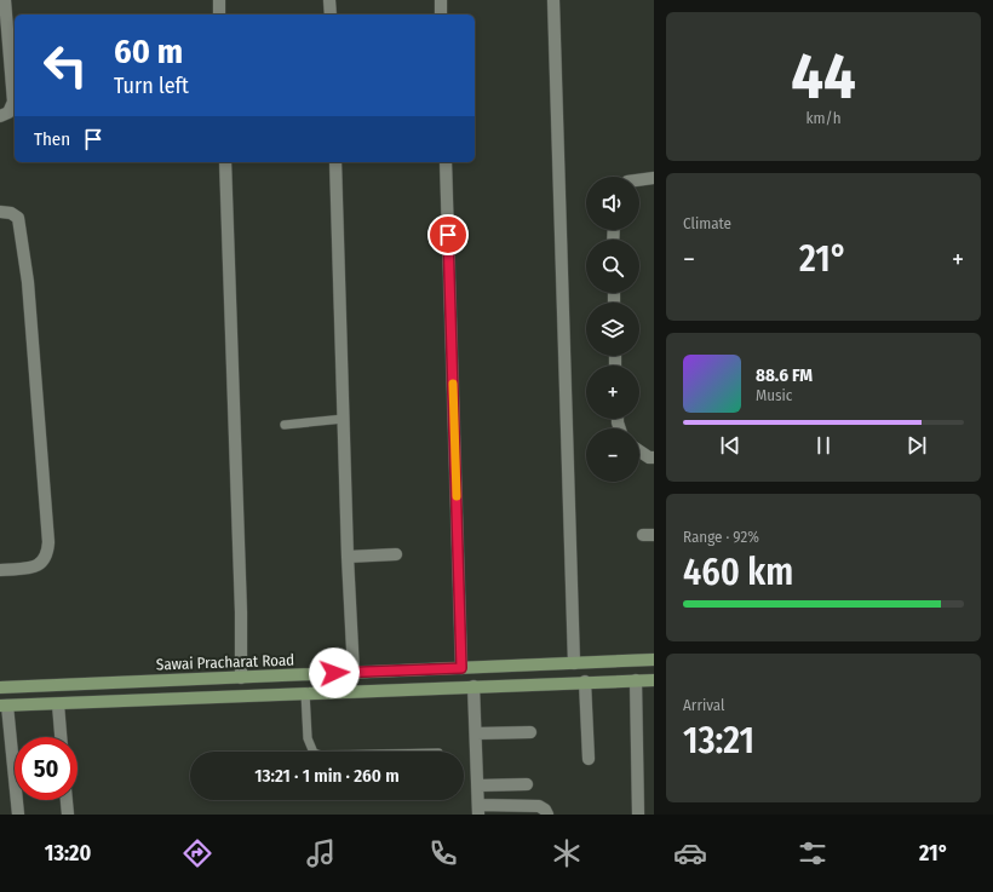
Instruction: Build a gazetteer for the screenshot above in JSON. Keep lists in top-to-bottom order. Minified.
{"streets":{"main road":["Sawai Pracharat Road"]},"page":{"tile":[["44","km/h"],"Climate",["Range · 92%","460 km"],["Arrival","13:21"]],"turn":["60 m","Turn left"],"then":"Then","map_buttons":["+","−"],"heat":["−","21°","+"],"song":["88.6 FM","Music"],"limit":"50","trip":"13:21 · 1 min · 260 m","tabs":["13:20","21°"]}}
